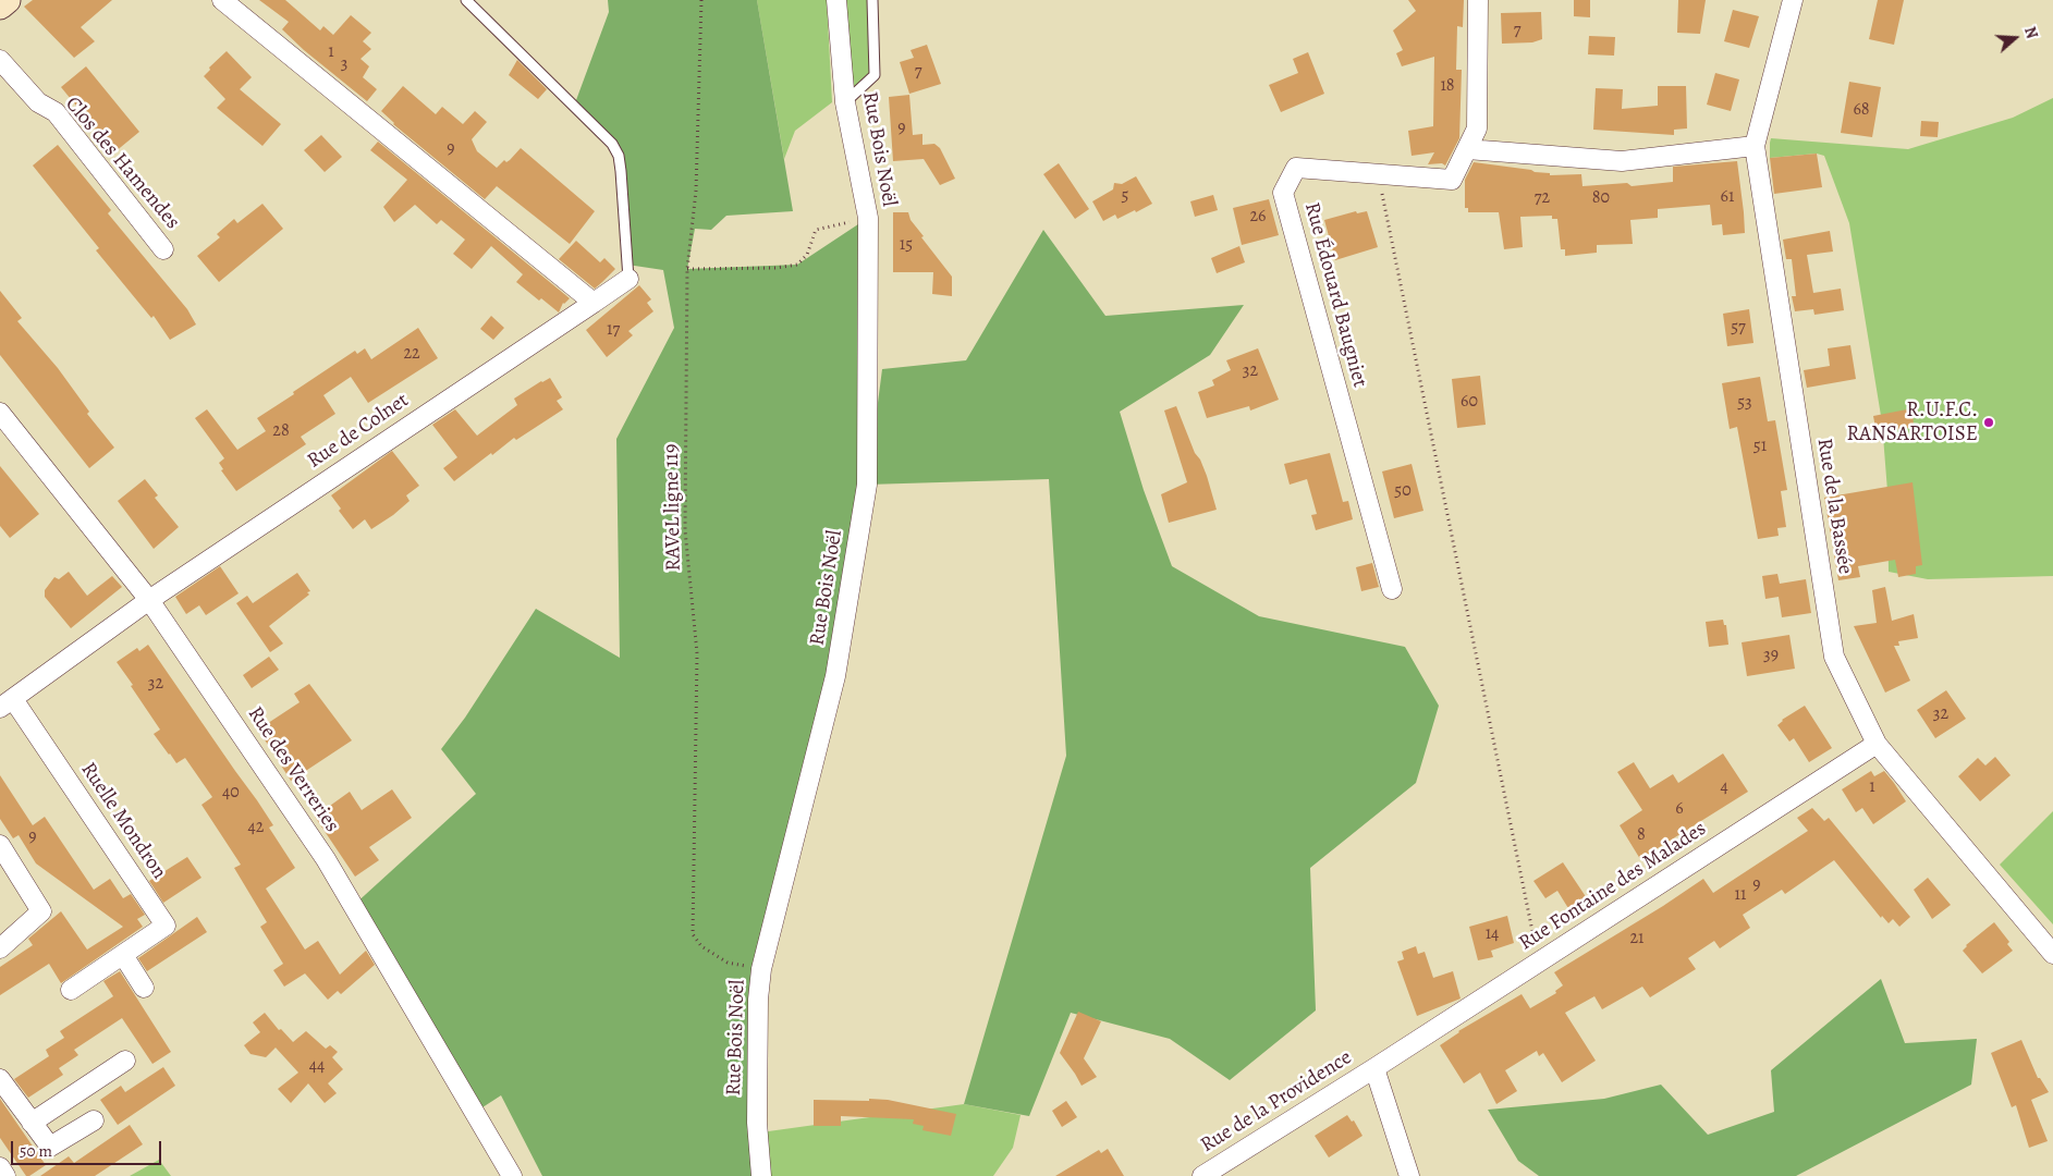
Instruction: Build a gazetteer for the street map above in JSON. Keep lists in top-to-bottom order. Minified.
{"streets":{"street":["Rue Bois Noël","Clos des Hamendes","Rue Édouard Baugniet","Rue de Colnet","Rue de la Bassée","Rue des Verreries","Ruelle Mondron","Rue Fontaine des Malades","Rue de la Providence"],"path":["RAVeL ligne 119"]},"crossings":[["Rue Bois Noël","RAVeL ligne 119"],["Rue de Colnet","Rue des Verreries"],["Rue de Colnet","Ruelle Mondron"],["Rue de la Bassée","Rue Fontaine des Malades"],["Rue des Verreries","Ruelle Mondron"],["Rue Fontaine des Malades","Rue de la Providence"]],"places":["R.U.F.C. RANSARTOISE"],"house_numbers":["7","1","3","7","18","68","9","9","5","61","72","80","26","15","57","17","22","32","60","53","28","51","50","39","32","32","4","1","40","6","42","8","9","9","11","14","21","44"],"scale_bar":"50 m","north":"right"}
